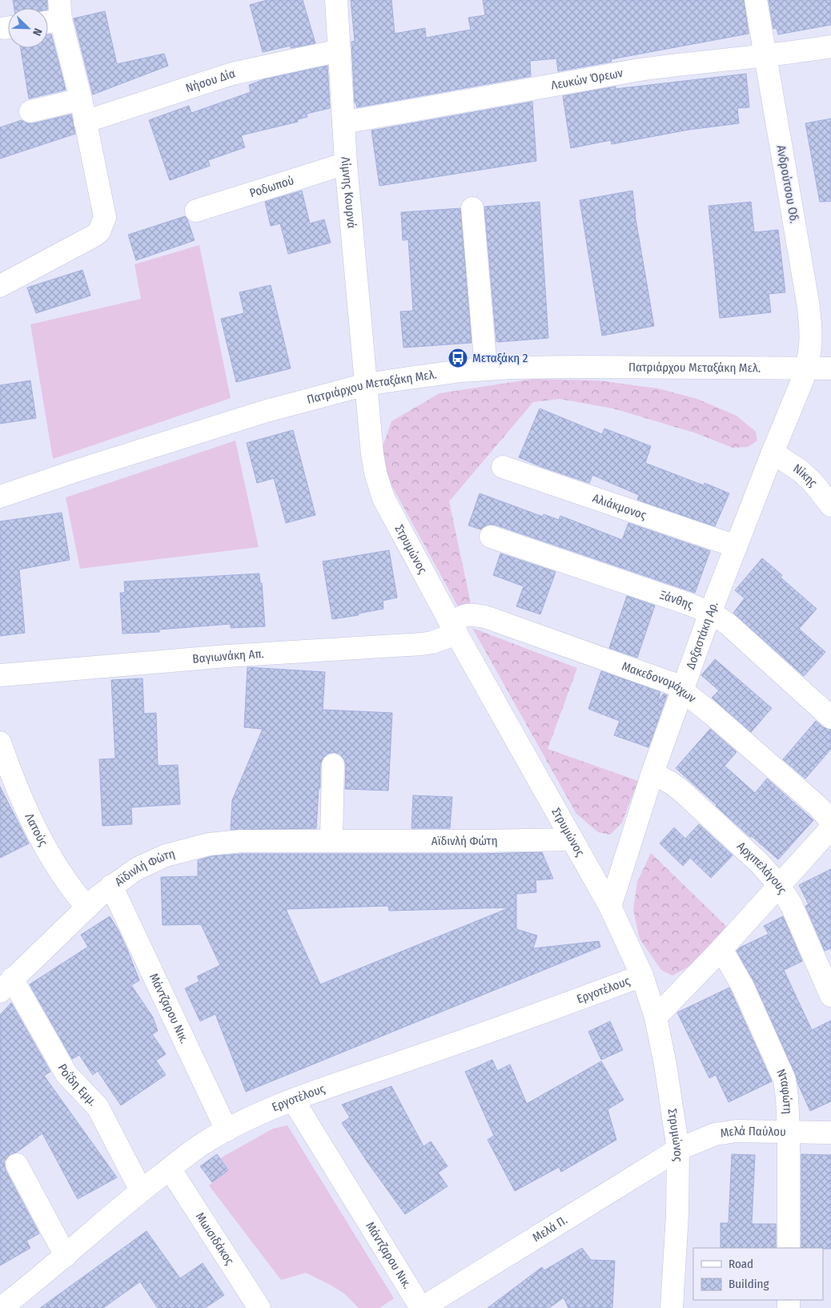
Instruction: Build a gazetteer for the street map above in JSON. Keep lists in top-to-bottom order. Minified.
{"streets":{"street":["Λευκών Όρεων","Νήσου Δία","Ανδρούτσου Οδ.","Ροδωπού","Λίμνης Κουρνά","Πατριάρχου Μεταξάκη Μελ.","Νίκης","Αλιάκμονος","Στρυμώνος","Ξάνθης","Δοξαστάκη Αρ.","Βαγιωνάκη Απ.","Μακεδονομάχων","Λατούς","Αϊδινλή Φώτη","Αρχιπελάγους","Εργοτέλους","Μάντζαρου Νικ.","Ροΐδη Εμμ.","Νταφώτη","Μελά Παύλου","Μελά Π.","Μωισιδάκος"]},"crossings":[["Λευκών Όρεων","Ανδρούτσου Οδ."],["Λευκών Όρεων","Λίμνης Κουρνά"],["Νήσου Δία","Λίμνης Κουρνά"],["Ανδρούτσου Οδ.","Πατριάρχου Μεταξάκη Μελ."],["Ανδρούτσου Οδ.","Δοξαστάκη Αρ."],["Ροδωπού","Λίμνης Κουρνά"],["Λίμνης Κουρνά","Πατριάρχου Μεταξάκη Μελ."],["Λίμνης Κουρνά","Στρυμώνος"],["Πατριάρχου Μεταξάκη Μελ.","Στρυμώνος"],["Πατριάρχου Μεταξάκη Μελ.","Δοξαστάκη Αρ."],["Νίκης","Δοξαστάκη Αρ."],["Αλιάκμονος","Δοξαστάκη Αρ."],["Στρυμώνος","Δοξαστάκη Αρ."],["Στρυμώνος","Βαγιωνάκη Απ."],["Στρυμώνος","Μακεδονομάχων"],["Στρυμώνος","Αϊδινλή Φώτη"],["Στρυμώνος","Εργοτέλους"],["Στρυμώνος","Μελά Παύλου"],["Στρυμώνος","Μελά Π."],["Ξάνθης","Δοξαστάκη Αρ."],["Δοξαστάκη Αρ.","Μακεδονομάχων"],["Δοξαστάκη Αρ.","Αρχιπελάγους"],["Βαγιωνάκη Απ.","Μακεδονομάχων"],["Λατούς","Αϊδινλή Φώτη"],["Αϊδινλή Φώτη","Μάντζαρου Νικ."],["Αϊδινλή Φώτη","Ροΐδη Εμμ."],["Εργοτέλους","Μάντζαρου Νικ."],["Εργοτέλους","Ροΐδη Εμμ."],["Εργοτέλους","Μωισιδάκος"],["Μάντζαρου Νικ.","Μελά Π."],["Νταφώτη","Μελά Παύλου"],["Μελά Παύλου","Μελά Π."]],"places":{"bus stop":["Μεταξάκη 2"]},"legend":["Road","Building"],"north":"bottom right"}
